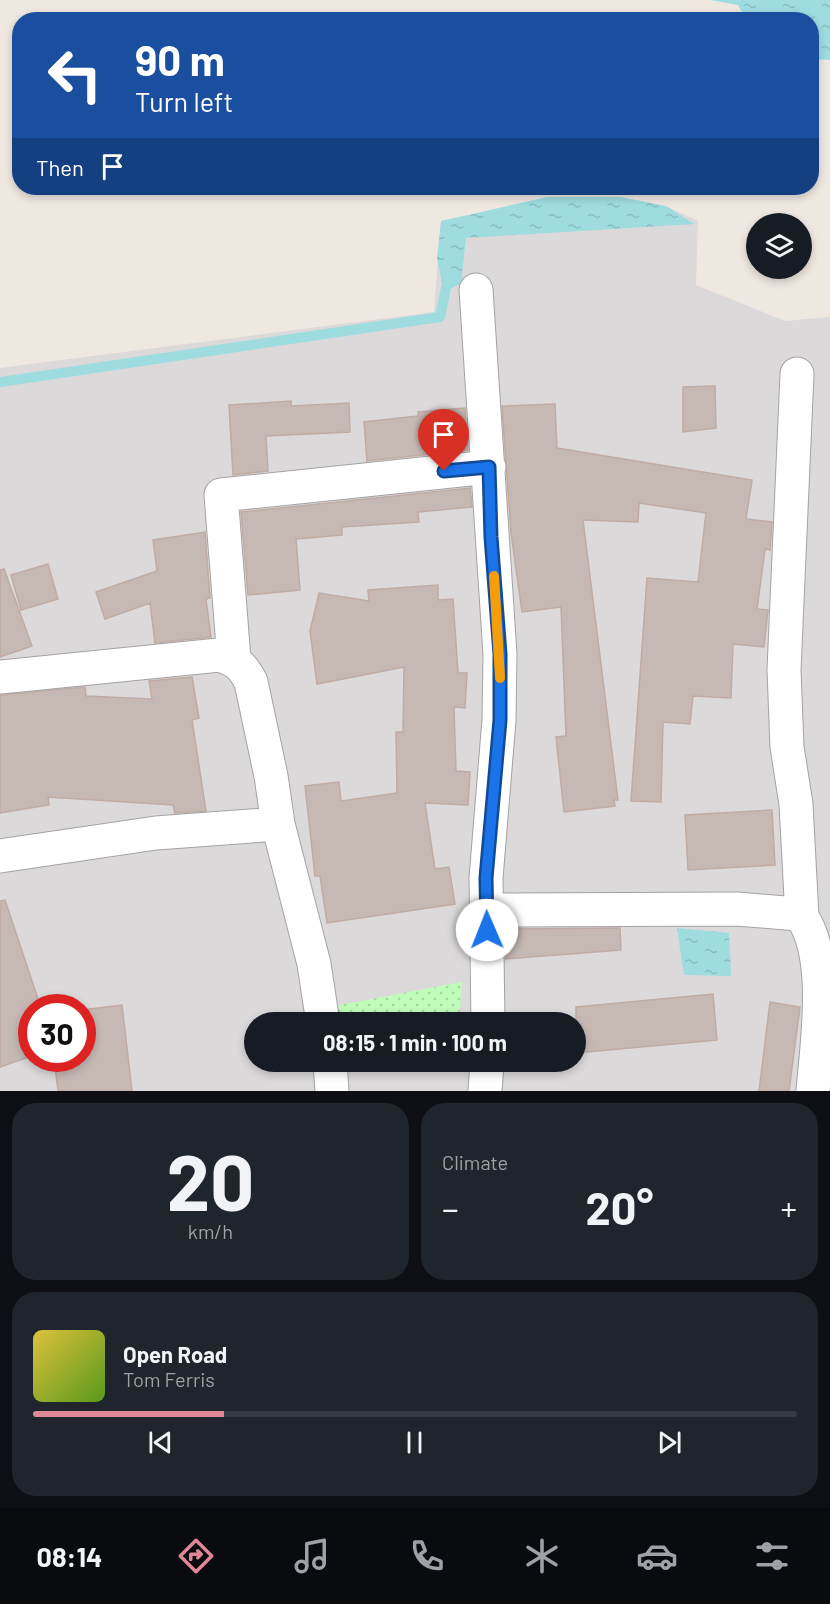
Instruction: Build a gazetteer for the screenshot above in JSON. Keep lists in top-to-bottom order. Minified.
{"page":{"turn":["90 m","Turn left"],"then":"Then","limit":"30","trip":"08:15 · 1 min · 100 m","tile":[["20","km/h"],"Climate"],"heat":["−","20°","+"],"song":["Open Road","Tom Ferris"],"tabs":"08:14"}}
